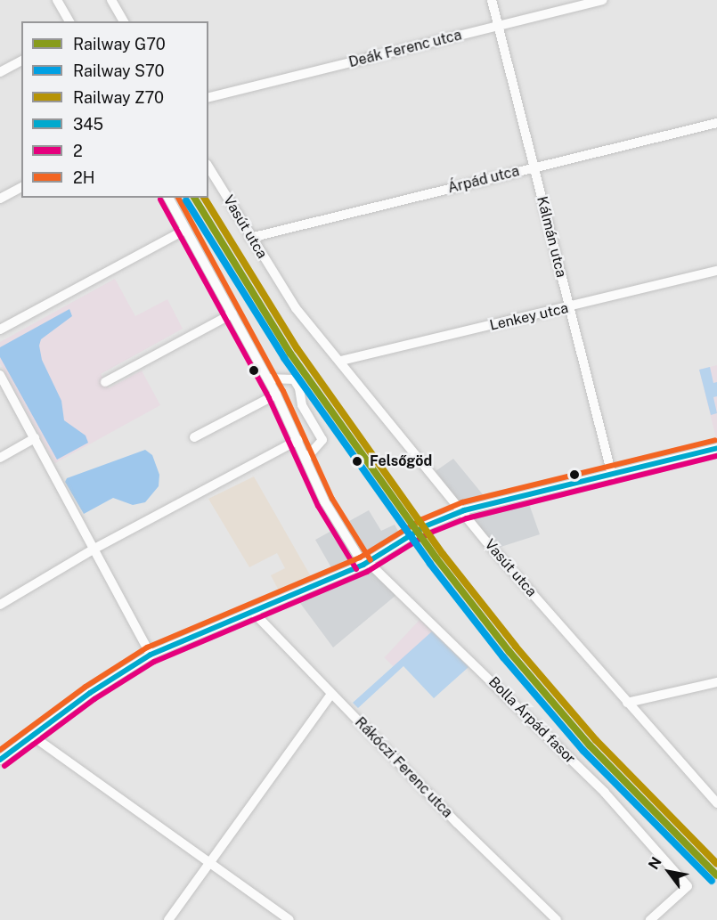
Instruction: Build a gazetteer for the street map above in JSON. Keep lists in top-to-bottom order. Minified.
{"streets":{"street":["Deák Ferenc utca","Árpád utca","Vasút utca","Kálmán utca","Lenkey utca","Bolla Árpád fasor","Rákóczi Ferenc utca"]},"crossings":[["Deák Ferenc utca","Kálmán utca"],["Árpád utca","Vasút utca"],["Árpád utca","Kálmán utca"],["Vasút utca","Lenkey utca"],["Kálmán utca","Lenkey utca"]],"places":["Felsőgöd"],"lines":["rail line G70","rail line Z70","transit line 2H","transit line 2","rail line S70","transit line 345"],"legend":["Railway G70","Railway S70","Railway Z70","345","2","2H"],"north":"top left"}
